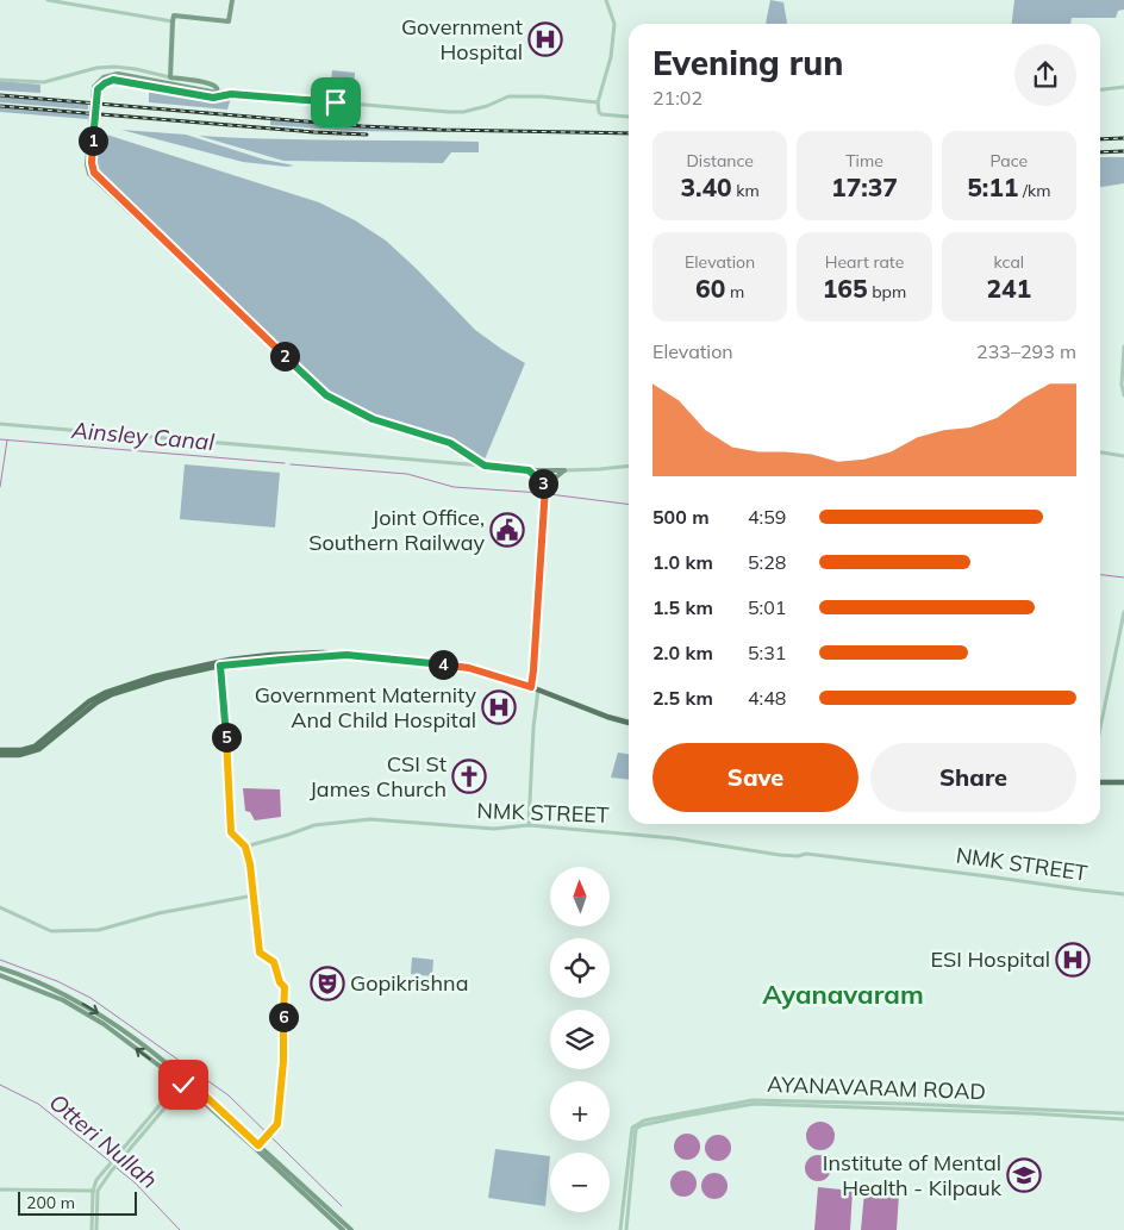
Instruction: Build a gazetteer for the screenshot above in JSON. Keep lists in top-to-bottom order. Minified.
{"streets":{"street":["NMK STREET","AYANAVARAM ROAD"]},"districts":["Ayanavaram"],"water":["Ainsley Canal","Otteri Nullah"],"places":{"hospital":["Government Hospital","Government Maternity And Child Hospital","ESI Hospital"],"public building":["Joint Office, Southern Railway"],"church":["CSI St James Church"],"theatre":["Gopikrishna"],"school or university":["Institute of Mental Health - Kilpauk"]},"scale_bar":"200 m","north":"top","page":{"heading":["Evening run","21:02"],"stats":[["Distance","3.40 km"],["Time","17:37"],["Pace","5:11 /km"],["Elevation","60 m"],["Heart rate","165 bpm"],["kcal","241"]],"pins":["1","2","3","4","5","6"],"chart":["Elevation","233–293 m"],"list":[{"name":"500 m","note":"4:59"},{"name":"1.0 km","note":"5:28"},{"name":"1.5 km","note":"5:01"},{"name":"2.0 km","note":"5:31"},{"name":"2.5 km","note":"4:48"}],"buttons":["Save","Share"],"map_buttons":["+","−"],"scale":"200 m"}}
